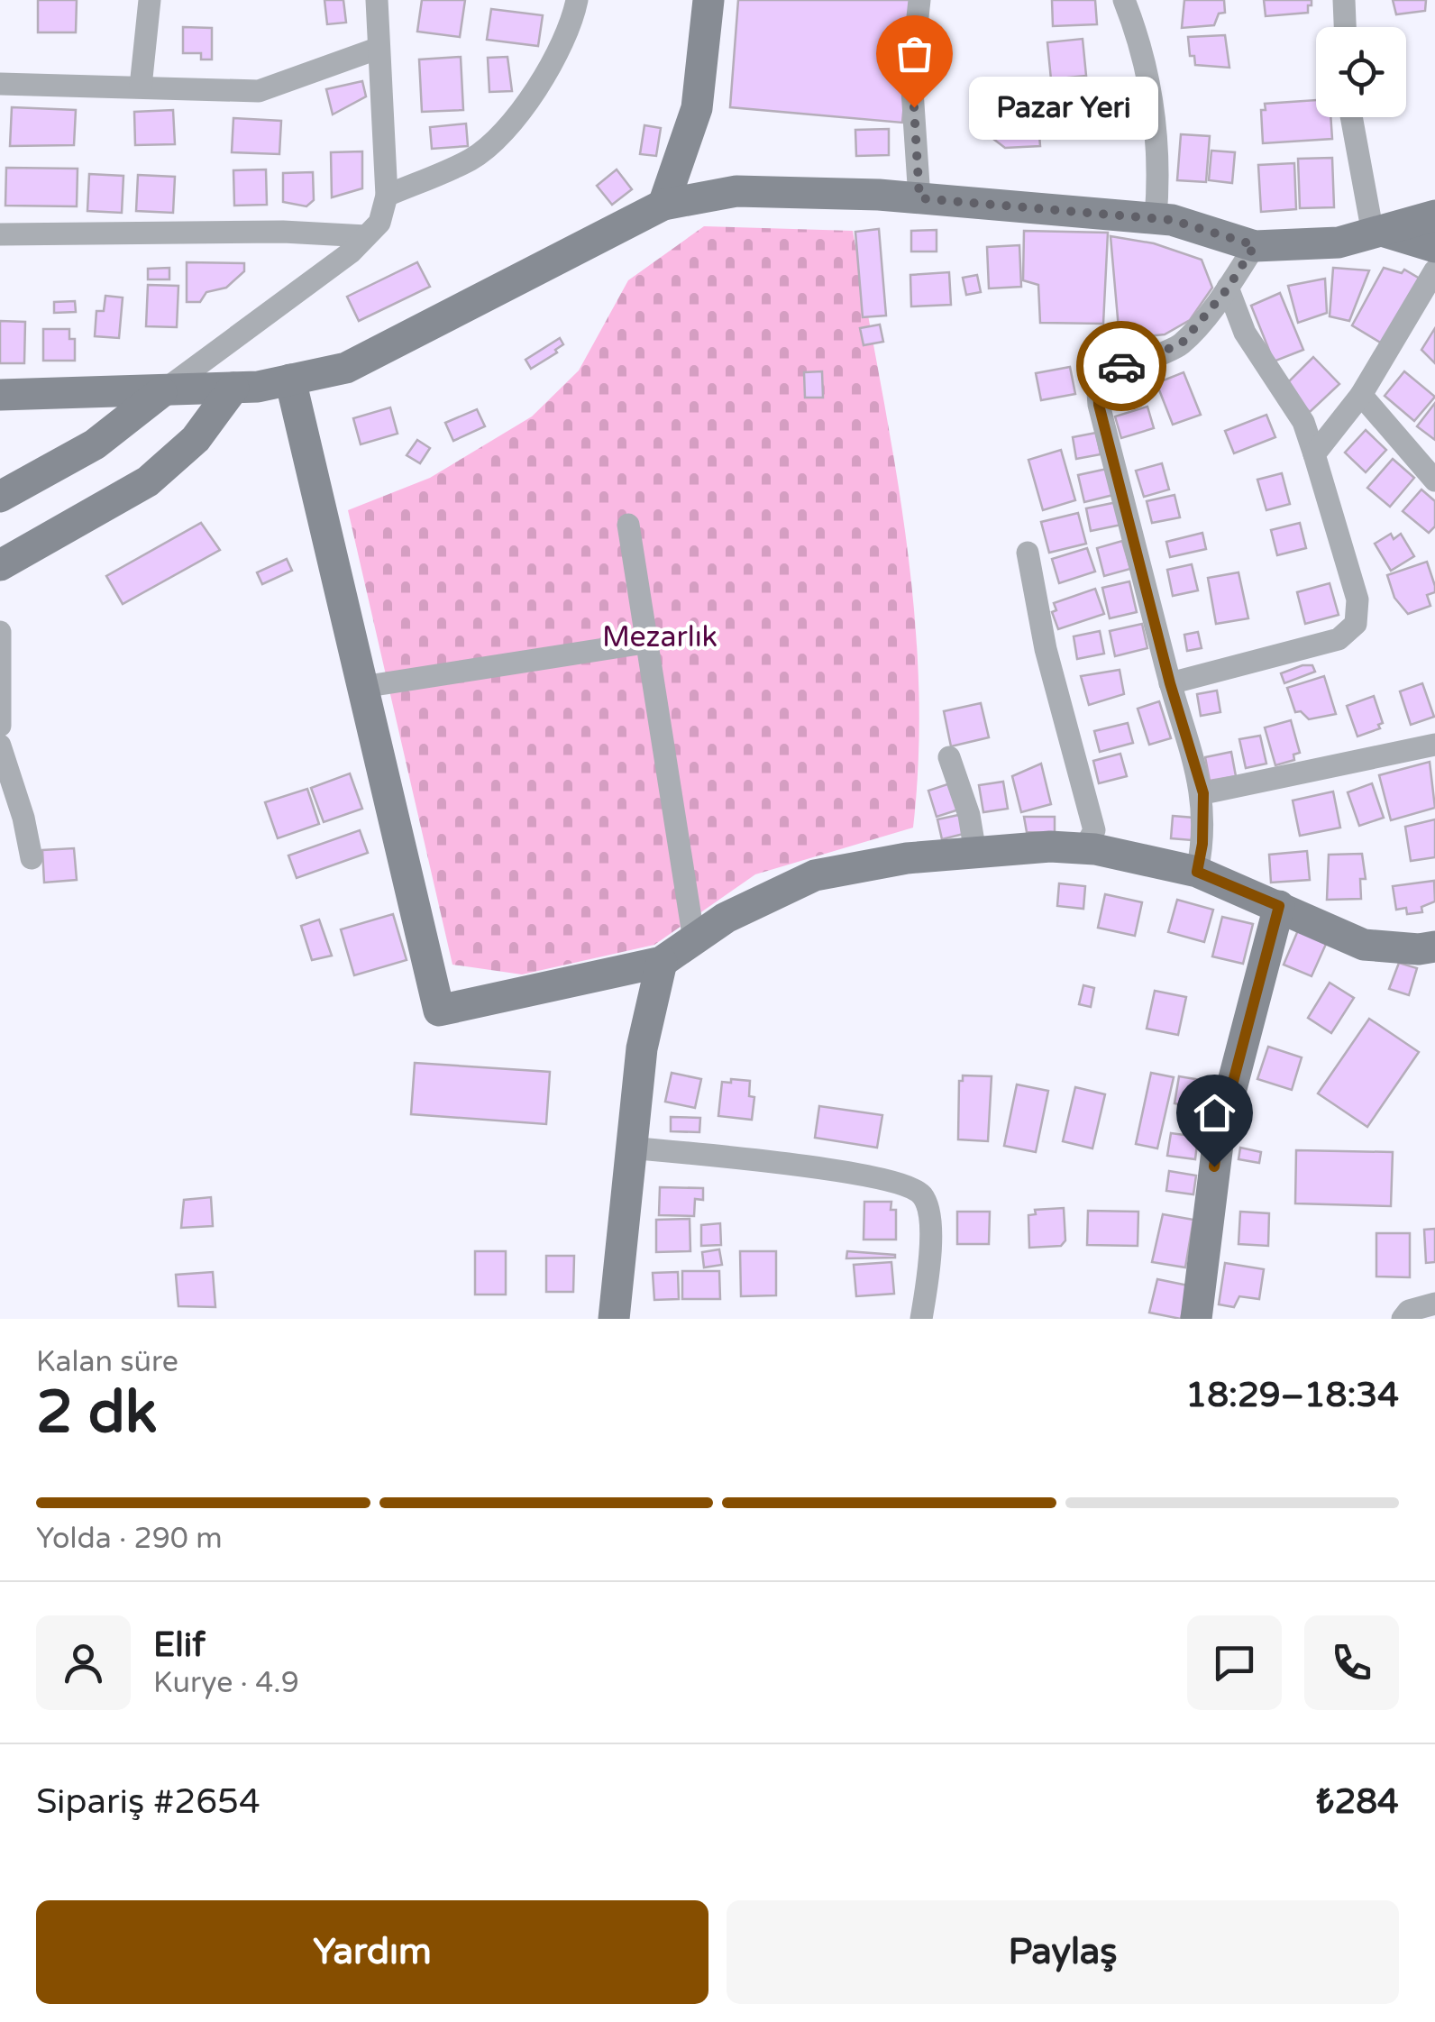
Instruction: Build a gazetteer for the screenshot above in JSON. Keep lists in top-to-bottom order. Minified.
{"parks":["Mezarlık"],"places":["Pazar Yeri"],"page":{"bubble":"Pazar Yeri","heading":["2 dk","Kalan süre","18:29–18:34"],"panel":["Elif","Kurye · 4.9","Sipariş #2654","₺284"],"bar":"Yolda · 290 m","buttons":["Yardım","Paylaş"]}}
